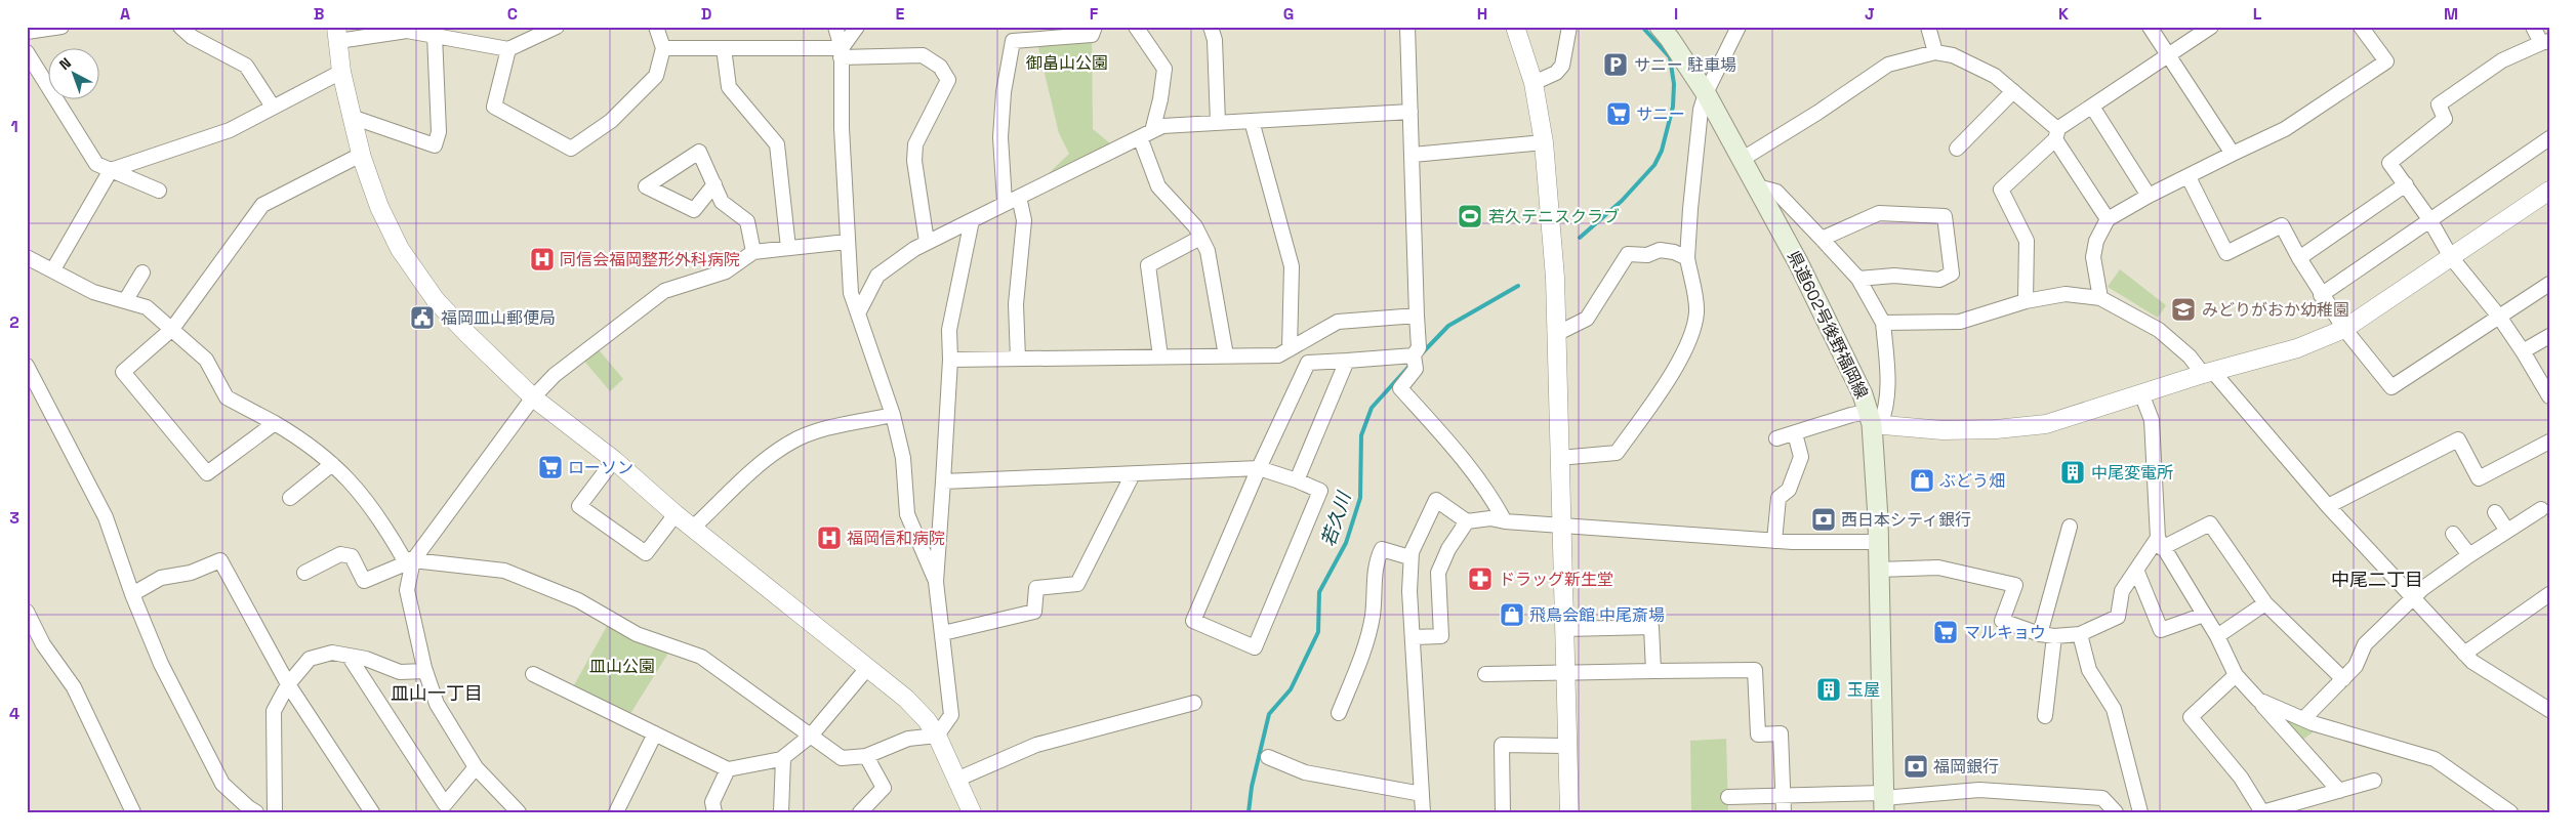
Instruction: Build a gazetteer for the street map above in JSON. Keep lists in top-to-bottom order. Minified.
{"streets":{"main road":["県道602号後野福岡線"]},"districts":["中尾二丁目","皿山一丁目"],"water":["若久川"],"parks":["御畠山公園","皿山公園"],"places":{"parking":["サニー 駐車場"],"supermarket":["サニー","ローソン","マルキョウ"],"sports":["若久テニスクラブ"],"hospital":["同信会福岡整形外科病院","福岡信和病院"],"school or university":["みどりがおか幼稚園"],"public building":["福岡皿山郵便局"],"building":["中尾変電所","玉屋"],"shop":["ぶどう畑","飛鳥会館 中尾斎場"],"bank":["西日本シティ銀行","福岡銀行"],"pharmacy":["ドラッグ新生堂"]},"north":"top left","grid":{"columns":["A","B","C","D","E","F","G","H","I","J","K","L","M"],"rows":["1","2","3","4"]}}
